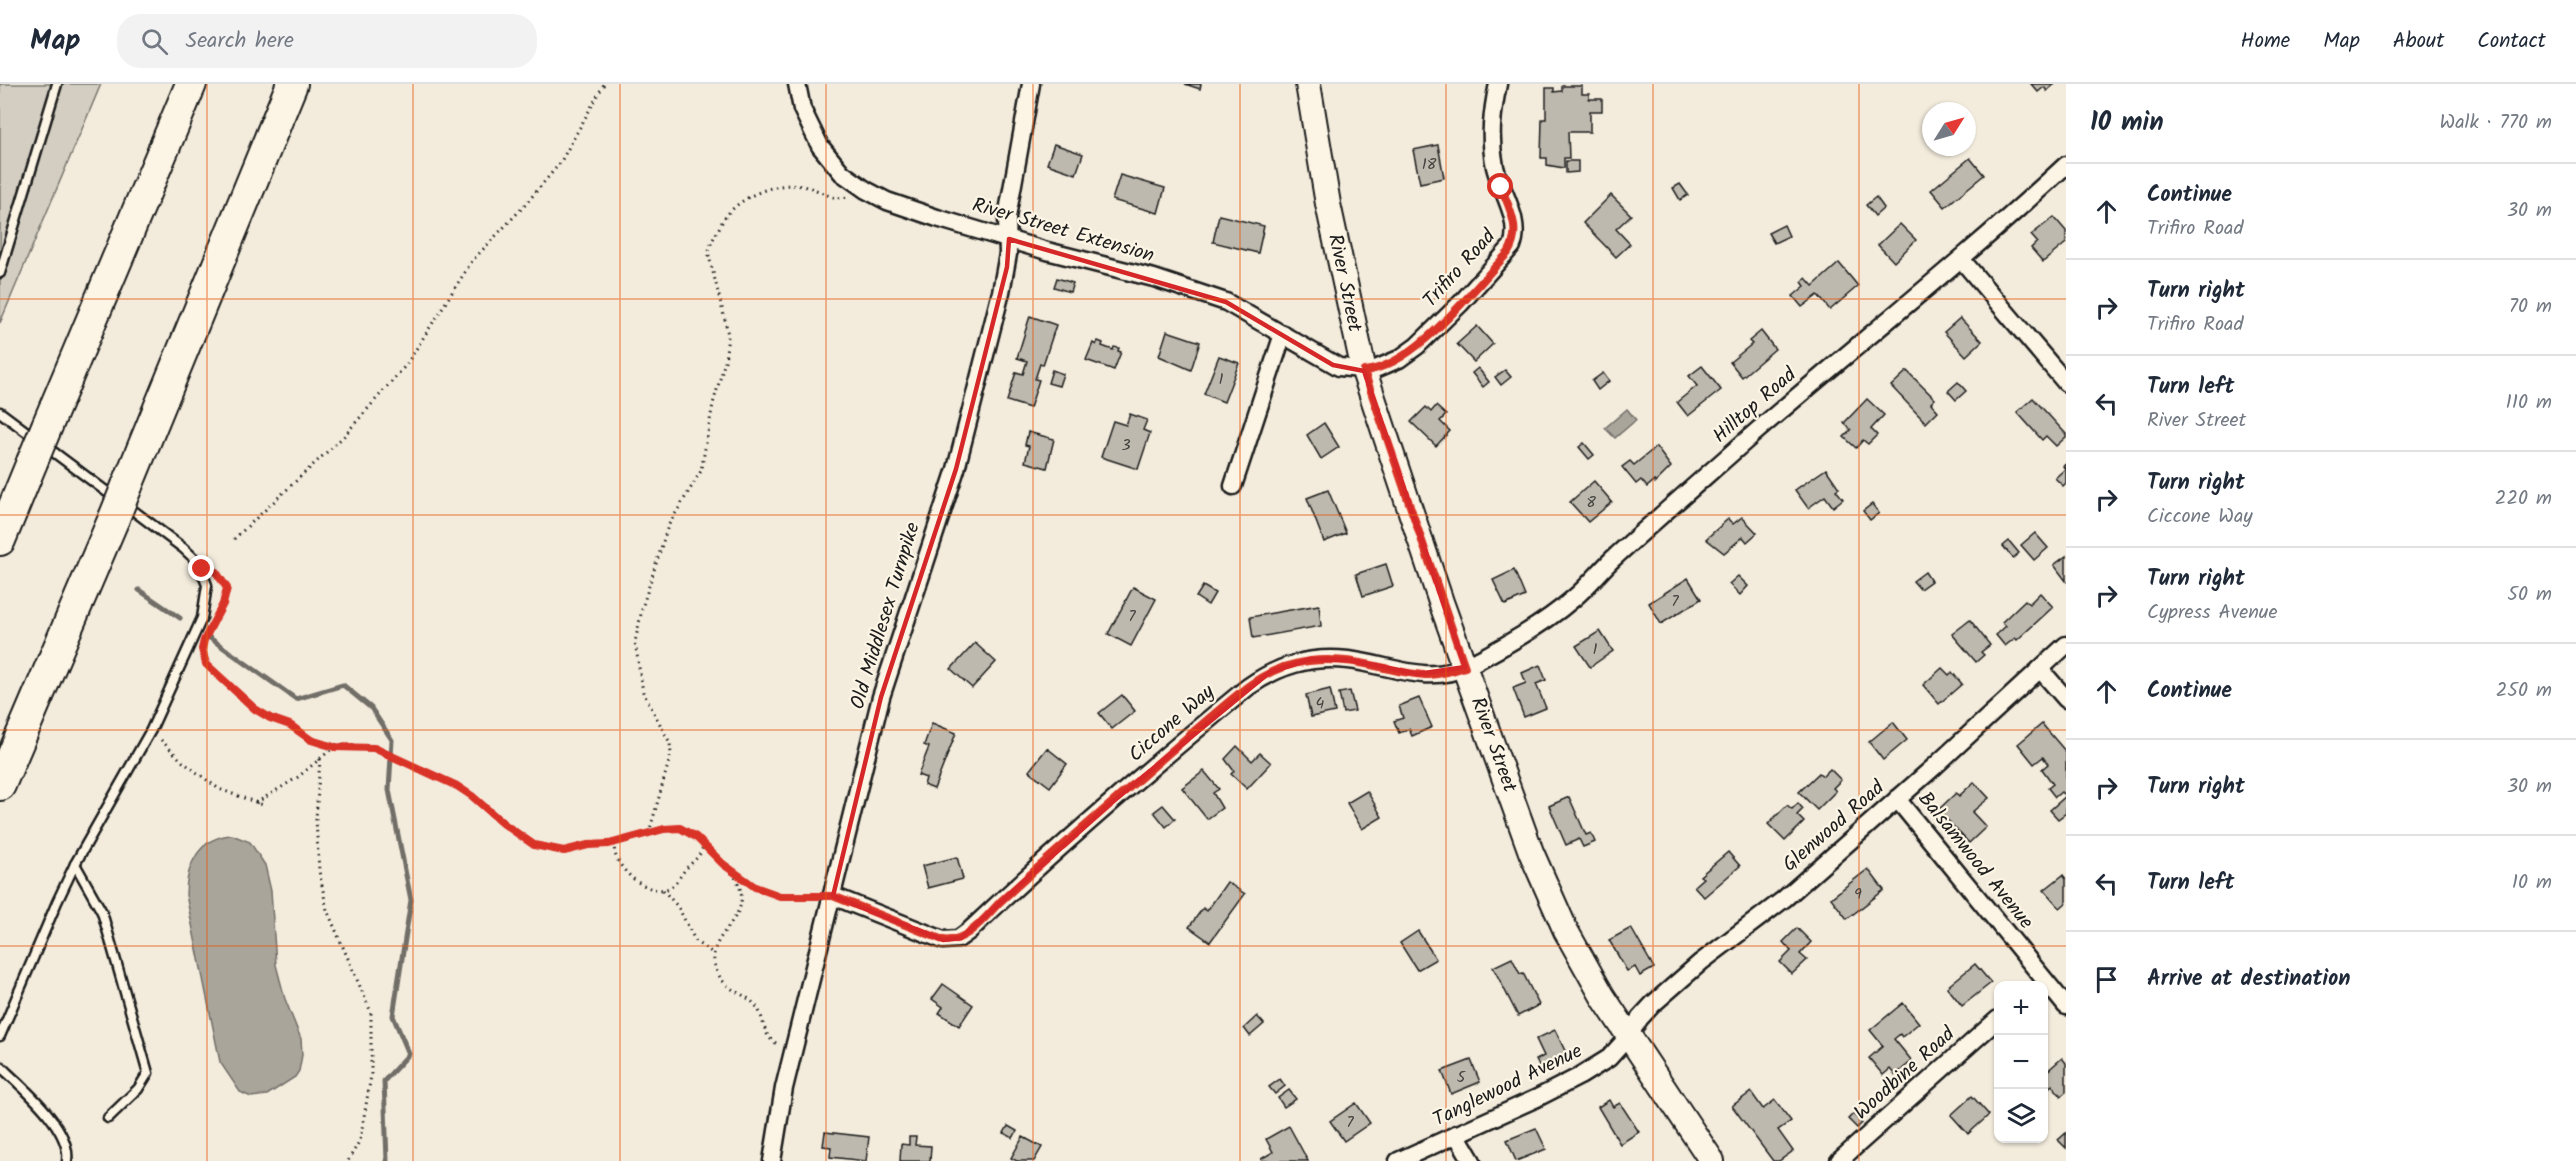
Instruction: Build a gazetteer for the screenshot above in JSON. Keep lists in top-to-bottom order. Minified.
{"streets":{"main road":["River Street"],"street":["River Street Extension","Trifiro Road","Hilltop Road","Old Middlesex Turnpike","Ciccone Way","Glenwood Road","Balsamwood Avenue","Woodbine Road","Tanglewood Avenue"]},"crossings":[["River Street Extension","Trifiro Road"],["River Street Extension","River Street"],["River Street Extension","Old Middlesex Turnpike"],["Trifiro Road","River Street"],["River Street","Hilltop Road"],["River Street","Ciccone Way"],["River Street","Glenwood Road"],["River Street","Tanglewood Avenue"],["Hilltop Road","Ciccone Way"],["Old Middlesex Turnpike","Ciccone Way"],["Glenwood Road","Balsamwood Avenue"],["Glenwood Road","Tanglewood Avenue"]],"house_numbers":["18","1","3","8","7","7","1","4","9","5","7"],"north":"top right","page":{"header":"Map","search":"Search here","nav":["Home","Map","About","Contact"],"heading":["10 min","Walk · 770 m"],"list":[["Continue","Trifiro Road","30 m"],["Turn right","Trifiro Road","70 m"],["Turn left","River Street","110 m"],["Turn right","Ciccone Way","220 m"],["Turn right","Cypress Avenue","50 m"],["Continue","250 m"],["Turn right","30 m"],["Turn left","10 m"],"Arrive at destination"],"map_buttons":["+","−"]}}
